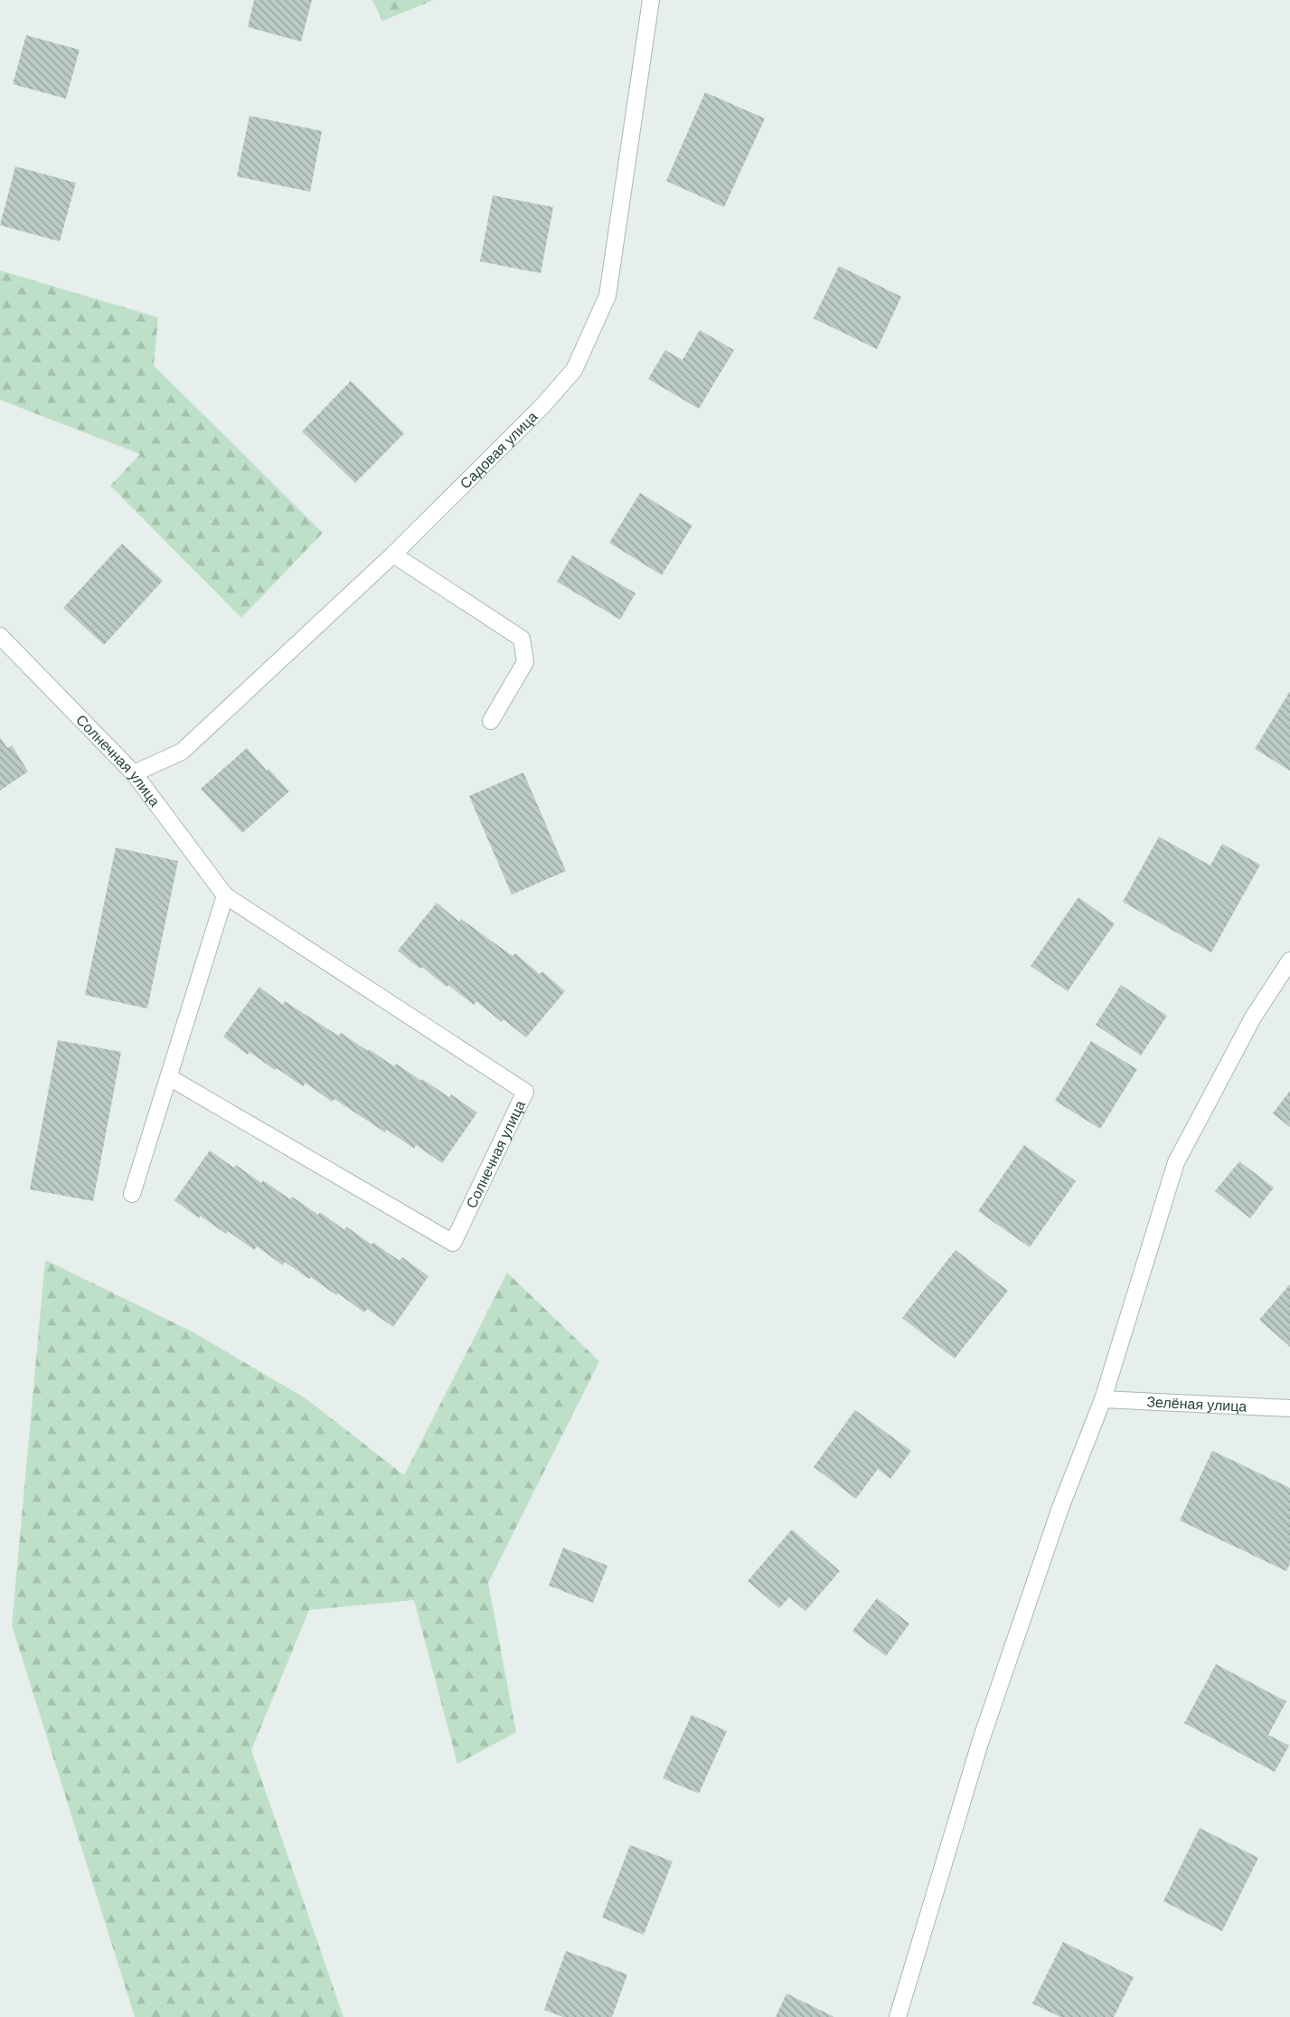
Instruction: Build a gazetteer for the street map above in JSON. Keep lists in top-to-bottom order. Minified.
{"streets":{"street":["Садовая улица","Солнечная улица","Зелёная улица"]},"crossings":[["Садовая улица","Солнечная улица"]]}
